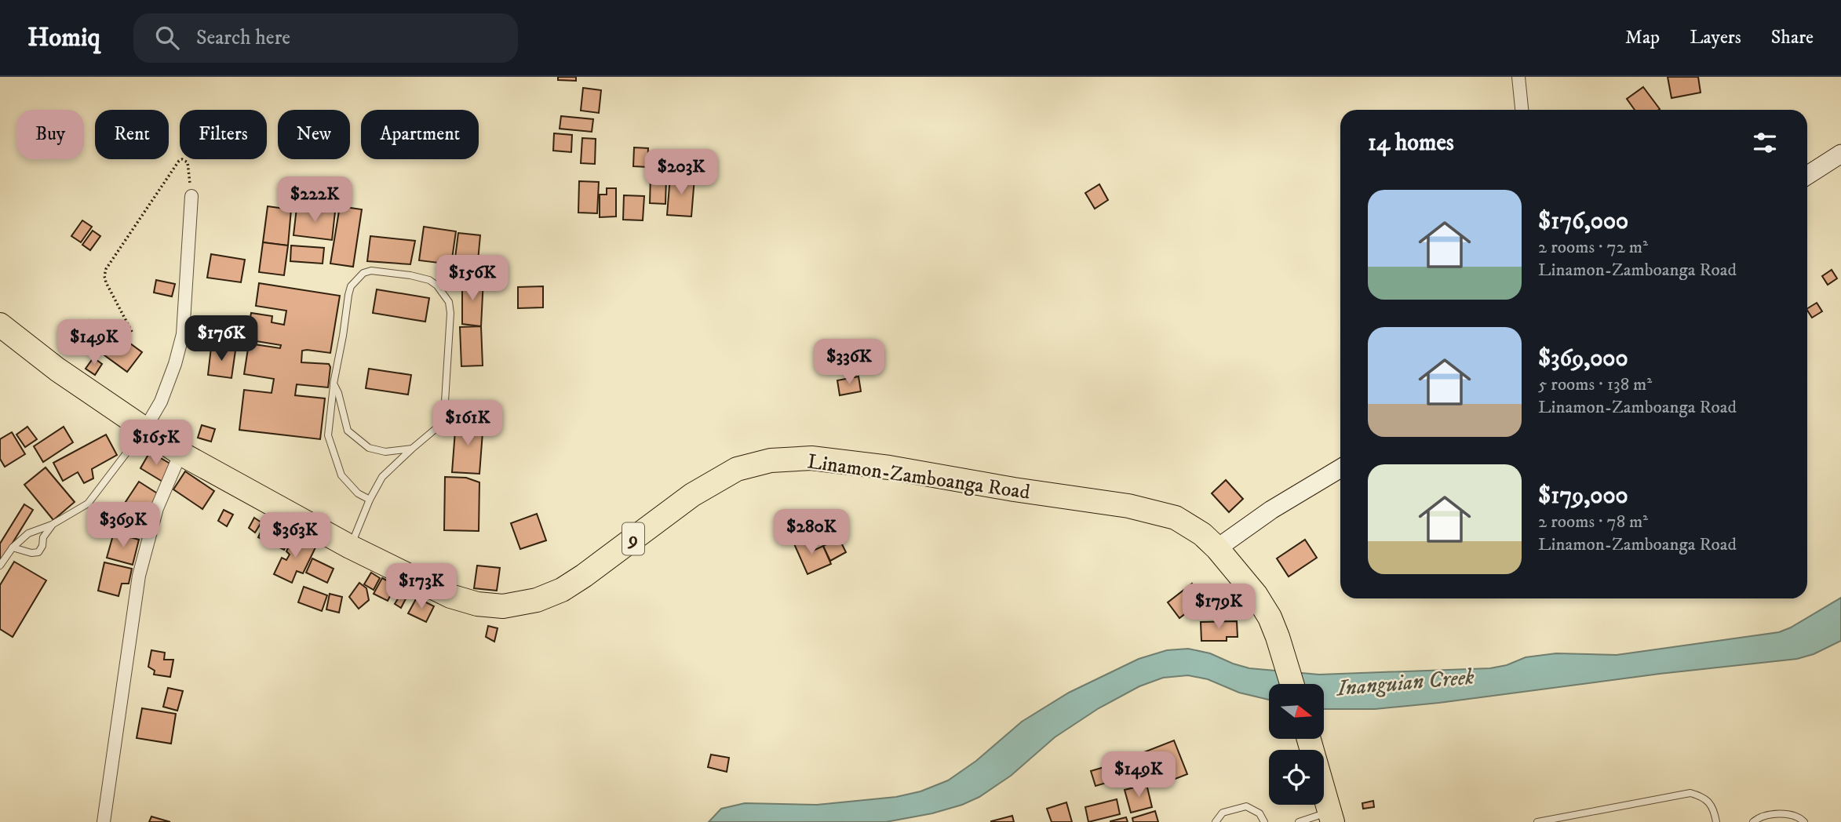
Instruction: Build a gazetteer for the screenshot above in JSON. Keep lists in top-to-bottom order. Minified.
{"streets":{"highway":["Linamon-Zamboanga Road","9"]},"water":["Inanguian Creek"],"north":"right","page":{"header":"Homiq","search":"Search here","nav":["Map","Layers","Share"],"chip":["Buy","Rent","Filters","New","Apartment"],"heading":"14 homes","price":["$203K","$222K","$156K","$176K","$149K","$336K","$161K","$165K","$369K","$280K","$363K","$173K","$179K","$149K"],"list":[{"name":"$176,000","note":"2 rooms · 72 m² · Linamon-Zamboanga Road"},{"name":"$369,000","note":"5 rooms · 138 m² · Linamon-Zamboanga Road"},{"name":"$179,000","note":"2 rooms · 78 m² · Linamon-Zamboanga Road"}]}}
